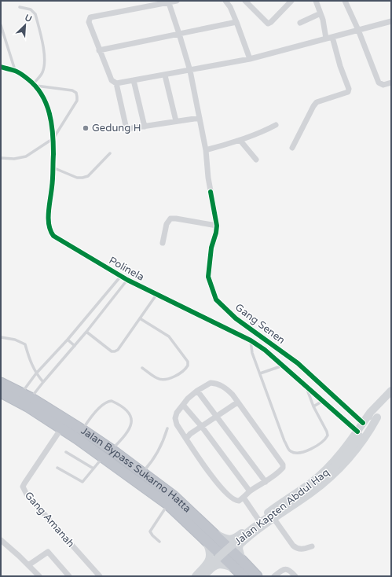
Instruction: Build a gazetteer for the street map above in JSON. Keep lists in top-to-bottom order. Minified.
{"streets":{"highway":["Jalan Bypass Sukarno Hatta"],"street":["Polinela","Gang Senen","Jalan Kapten Abdul Haq","Gang Amanah"]},"crossings":[["Polinela","Jalan Kapten Abdul Haq"],["Jalan Bypass Sukarno Hatta","Gang Amanah"]],"places":["Gedung H"],"north":"top right"}
